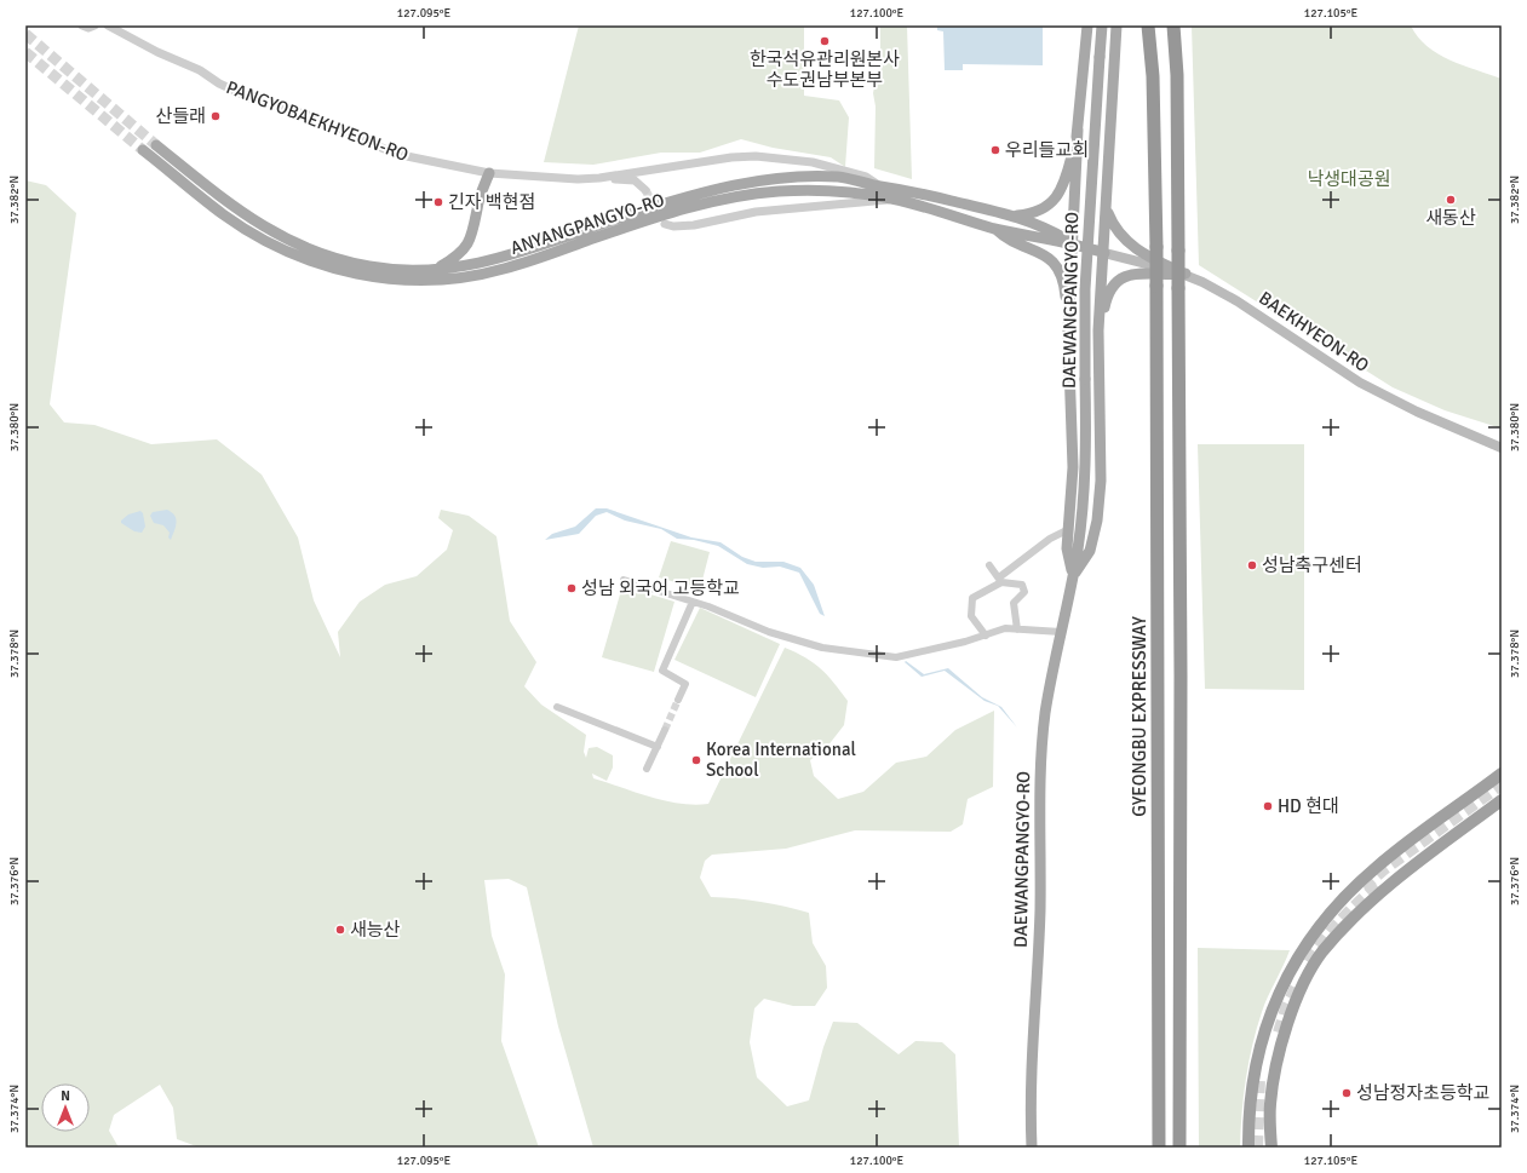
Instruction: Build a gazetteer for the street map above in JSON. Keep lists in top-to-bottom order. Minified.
{"streets":{"highway":["GYEONGBU EXPRESSWAY"],"main road":["ANYANGPANGYO-RO","DAEWANGPANGYO-RO","BAEKHYEON-RO"],"street":["PANGYOBAEKHYEON-RO"]},"crossings":[["PANGYOBAEKHYEON-RO","ANYANGPANGYO-RO"],["ANYANGPANGYO-RO","DAEWANGPANGYO-RO"],["ANYANGPANGYO-RO","BAEKHYEON-RO"],["DAEWANGPANGYO-RO","BAEKHYEON-RO"]],"parks":["낙생대공원"],"places":["한국석유관리원본사 수도권남부본부","산들래","우리들교회","새동산","긴자 백현점","성남축구센터","성남 외국어 고등학교","Korea International School","HD 현대","새능산","성남정자초등학교"],"north":"top","coordinates":["127.095°E","127.100°E","127.105°E","37.382°N","37.380°N","37.378°N","37.376°N","37.374°N"]}
